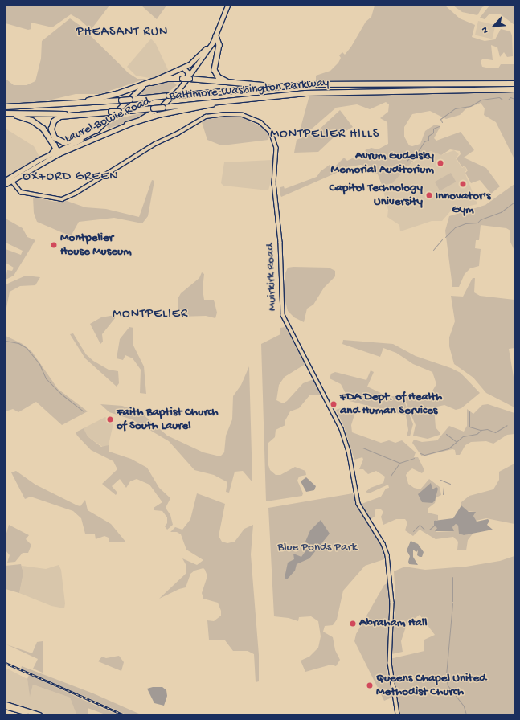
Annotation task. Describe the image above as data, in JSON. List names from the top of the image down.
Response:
{
  "streets": {
    "highway": ["Baltimore-Washington Parkway"],
    "main road": ["Laurel Bowie Road", "Muirkirk Road"]
  },
  "crossings": [
    ["Laurel Bowie Road", "Muirkirk Road"]
  ],
  "districts": [
    "PHEASANT RUN",
    "MONTPELIER HILLS",
    "OXFORD GREEN",
    "MONTPELIER"
  ],
  "parks": ["Blue Ponds Park"],
  "places": [
    "Avrum Gudelsky Memorial Auditorium",
    "Innovator's Gym",
    "Capitol Technology University",
    "Montpelier House Museum",
    "FDA Dept. of Health and Human Services",
    "Faith Baptist Church of South Laurel",
    "Abraham Hall",
    "Queens Chapel United Methodist Church"
  ],
  "north": "bottom left"
}
